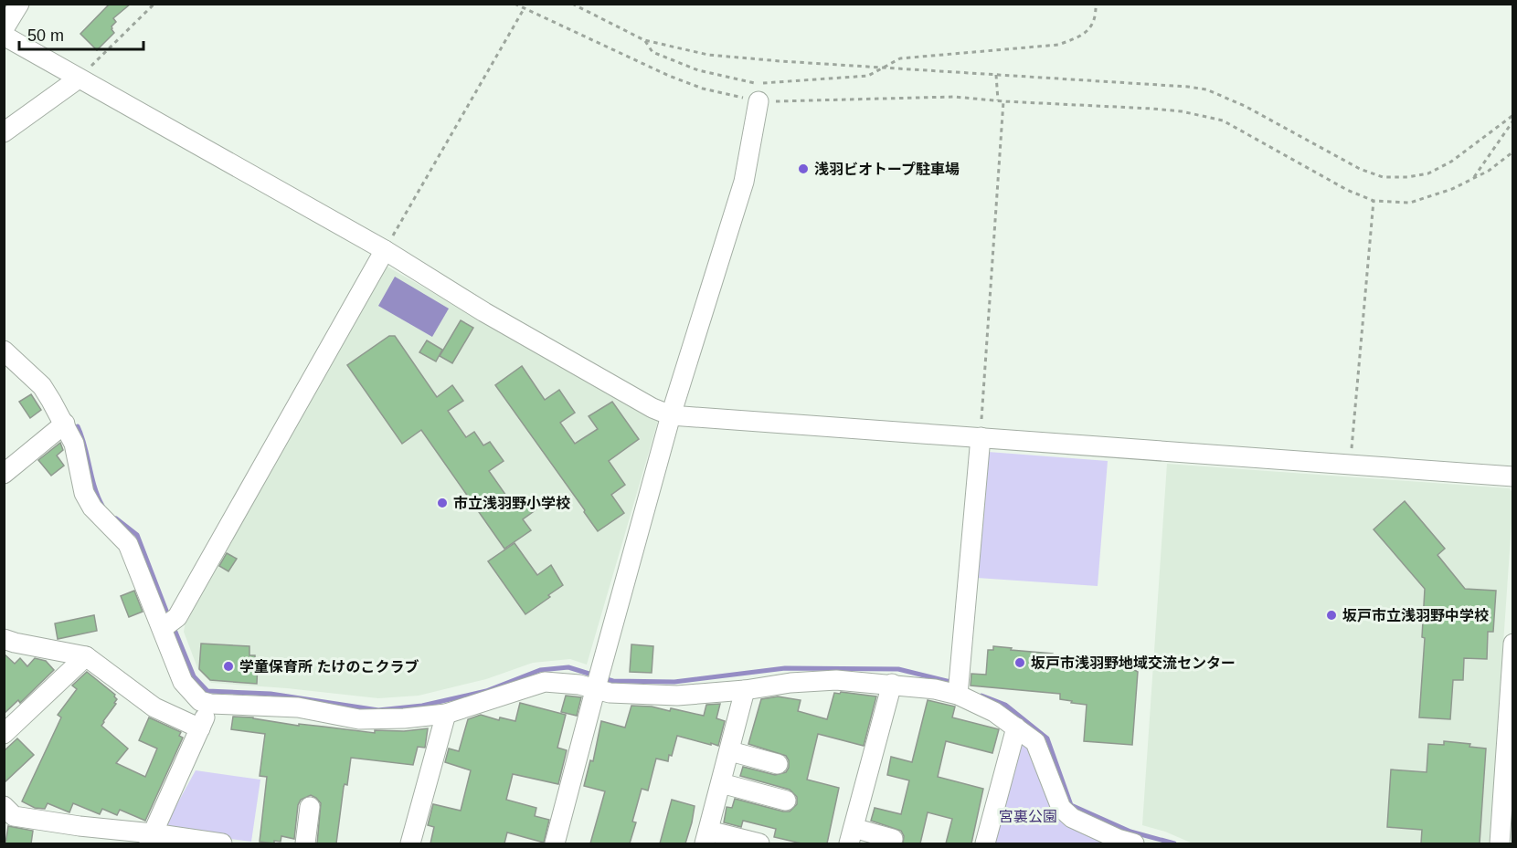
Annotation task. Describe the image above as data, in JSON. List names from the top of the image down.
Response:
{
  "parks": ["宮裏公園"],
  "places": [
    "浅羽ビオトープ駐車場",
    "市立浅羽野小学校",
    "坂戸市立浅羽野中学校",
    "坂戸市浅羽野地域交流センター",
    "学童保育所 たけのこクラブ"
  ],
  "scale_bar": "50 m"
}
